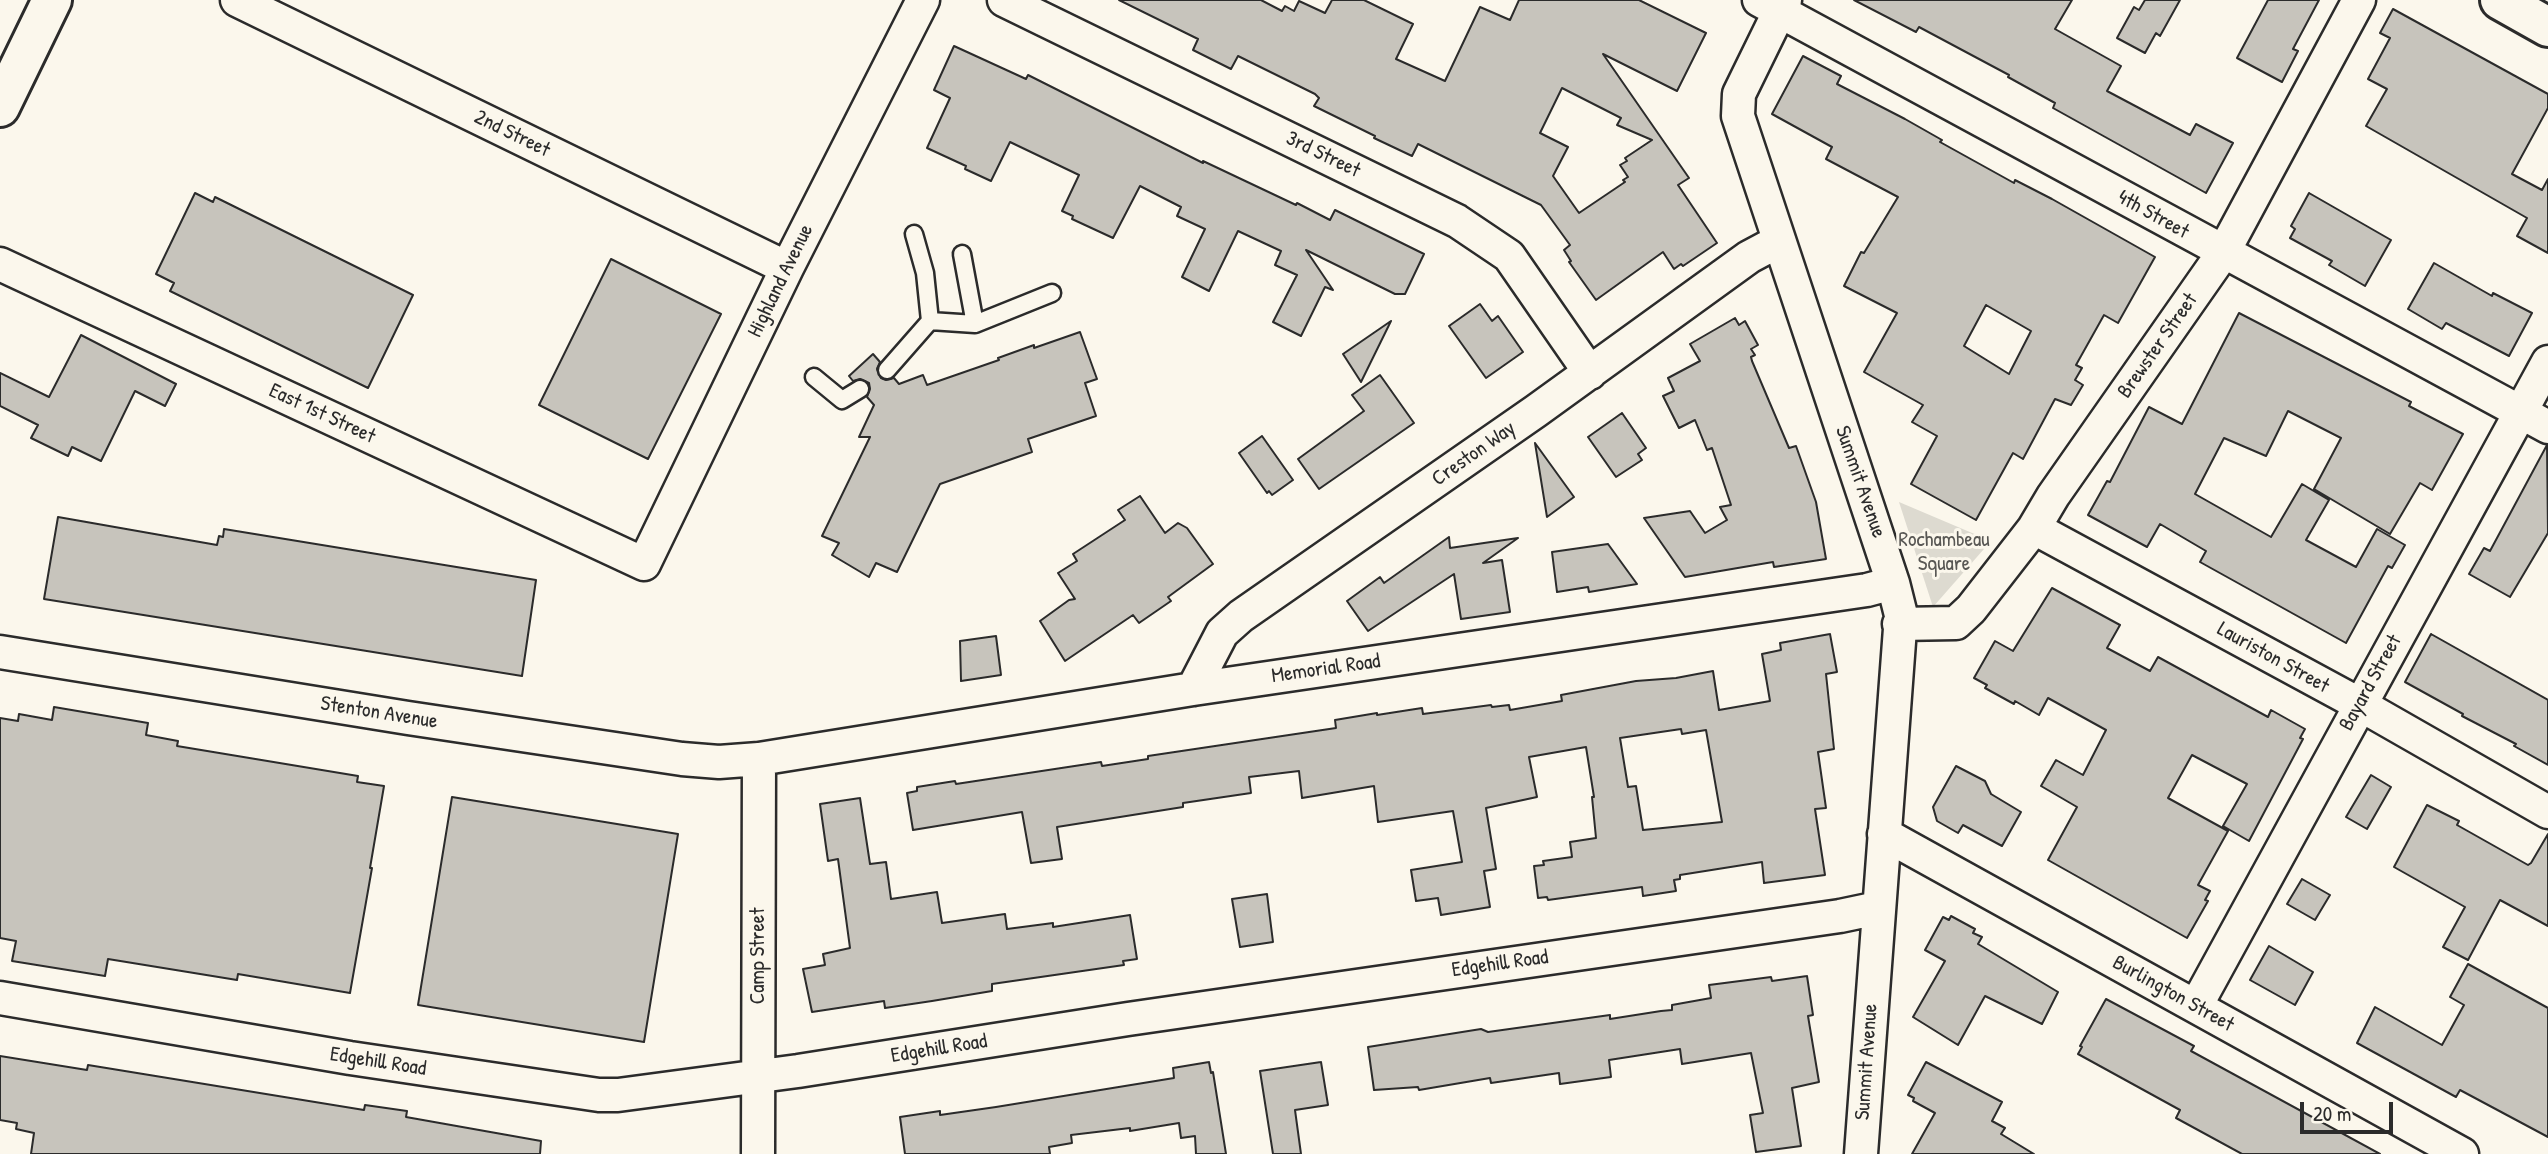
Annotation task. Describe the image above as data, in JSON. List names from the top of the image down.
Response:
{
  "streets": {
    "street": [
      "2nd Street",
      "3rd Street",
      "4th Street",
      "Highland Avenue",
      "Brewster Street",
      "East 1st Street",
      "Creston Way",
      "Summit Avenue",
      "Lauriston Street",
      "Memorial Road",
      "Bayard Street",
      "Stenton Avenue",
      "Camp Street",
      "Edgehill Road",
      "Burlington Street"
    ]
  },
  "crossings": [
    ["2nd Street", "Highland Avenue"],
    ["3rd Street", "Creston Way"],
    ["4th Street", "Brewster Street"],
    ["4th Street", "Summit Avenue"],
    ["4th Street", "Bayard Street"],
    ["Highland Avenue", "East 1st Street"],
    ["Brewster Street", "Summit Avenue"],
    ["Brewster Street", "Lauriston Street"],
    ["Creston Way", "Summit Avenue"],
    ["Creston Way", "Memorial Road"],
    ["Summit Avenue", "Memorial Road"],
    ["Summit Avenue", "Edgehill Road"],
    ["Summit Avenue", "Burlington Street"],
    ["Lauriston Street", "Bayard Street"],
    ["Memorial Road", "Stenton Avenue"],
    ["Memorial Road", "Camp Street"],
    ["Bayard Street", "Burlington Street"],
    ["Stenton Avenue", "Camp Street"],
    ["Camp Street", "Edgehill Road"]
  ],
  "parks": ["Rochambeau Square"],
  "scale_bar": "20 m"
}
